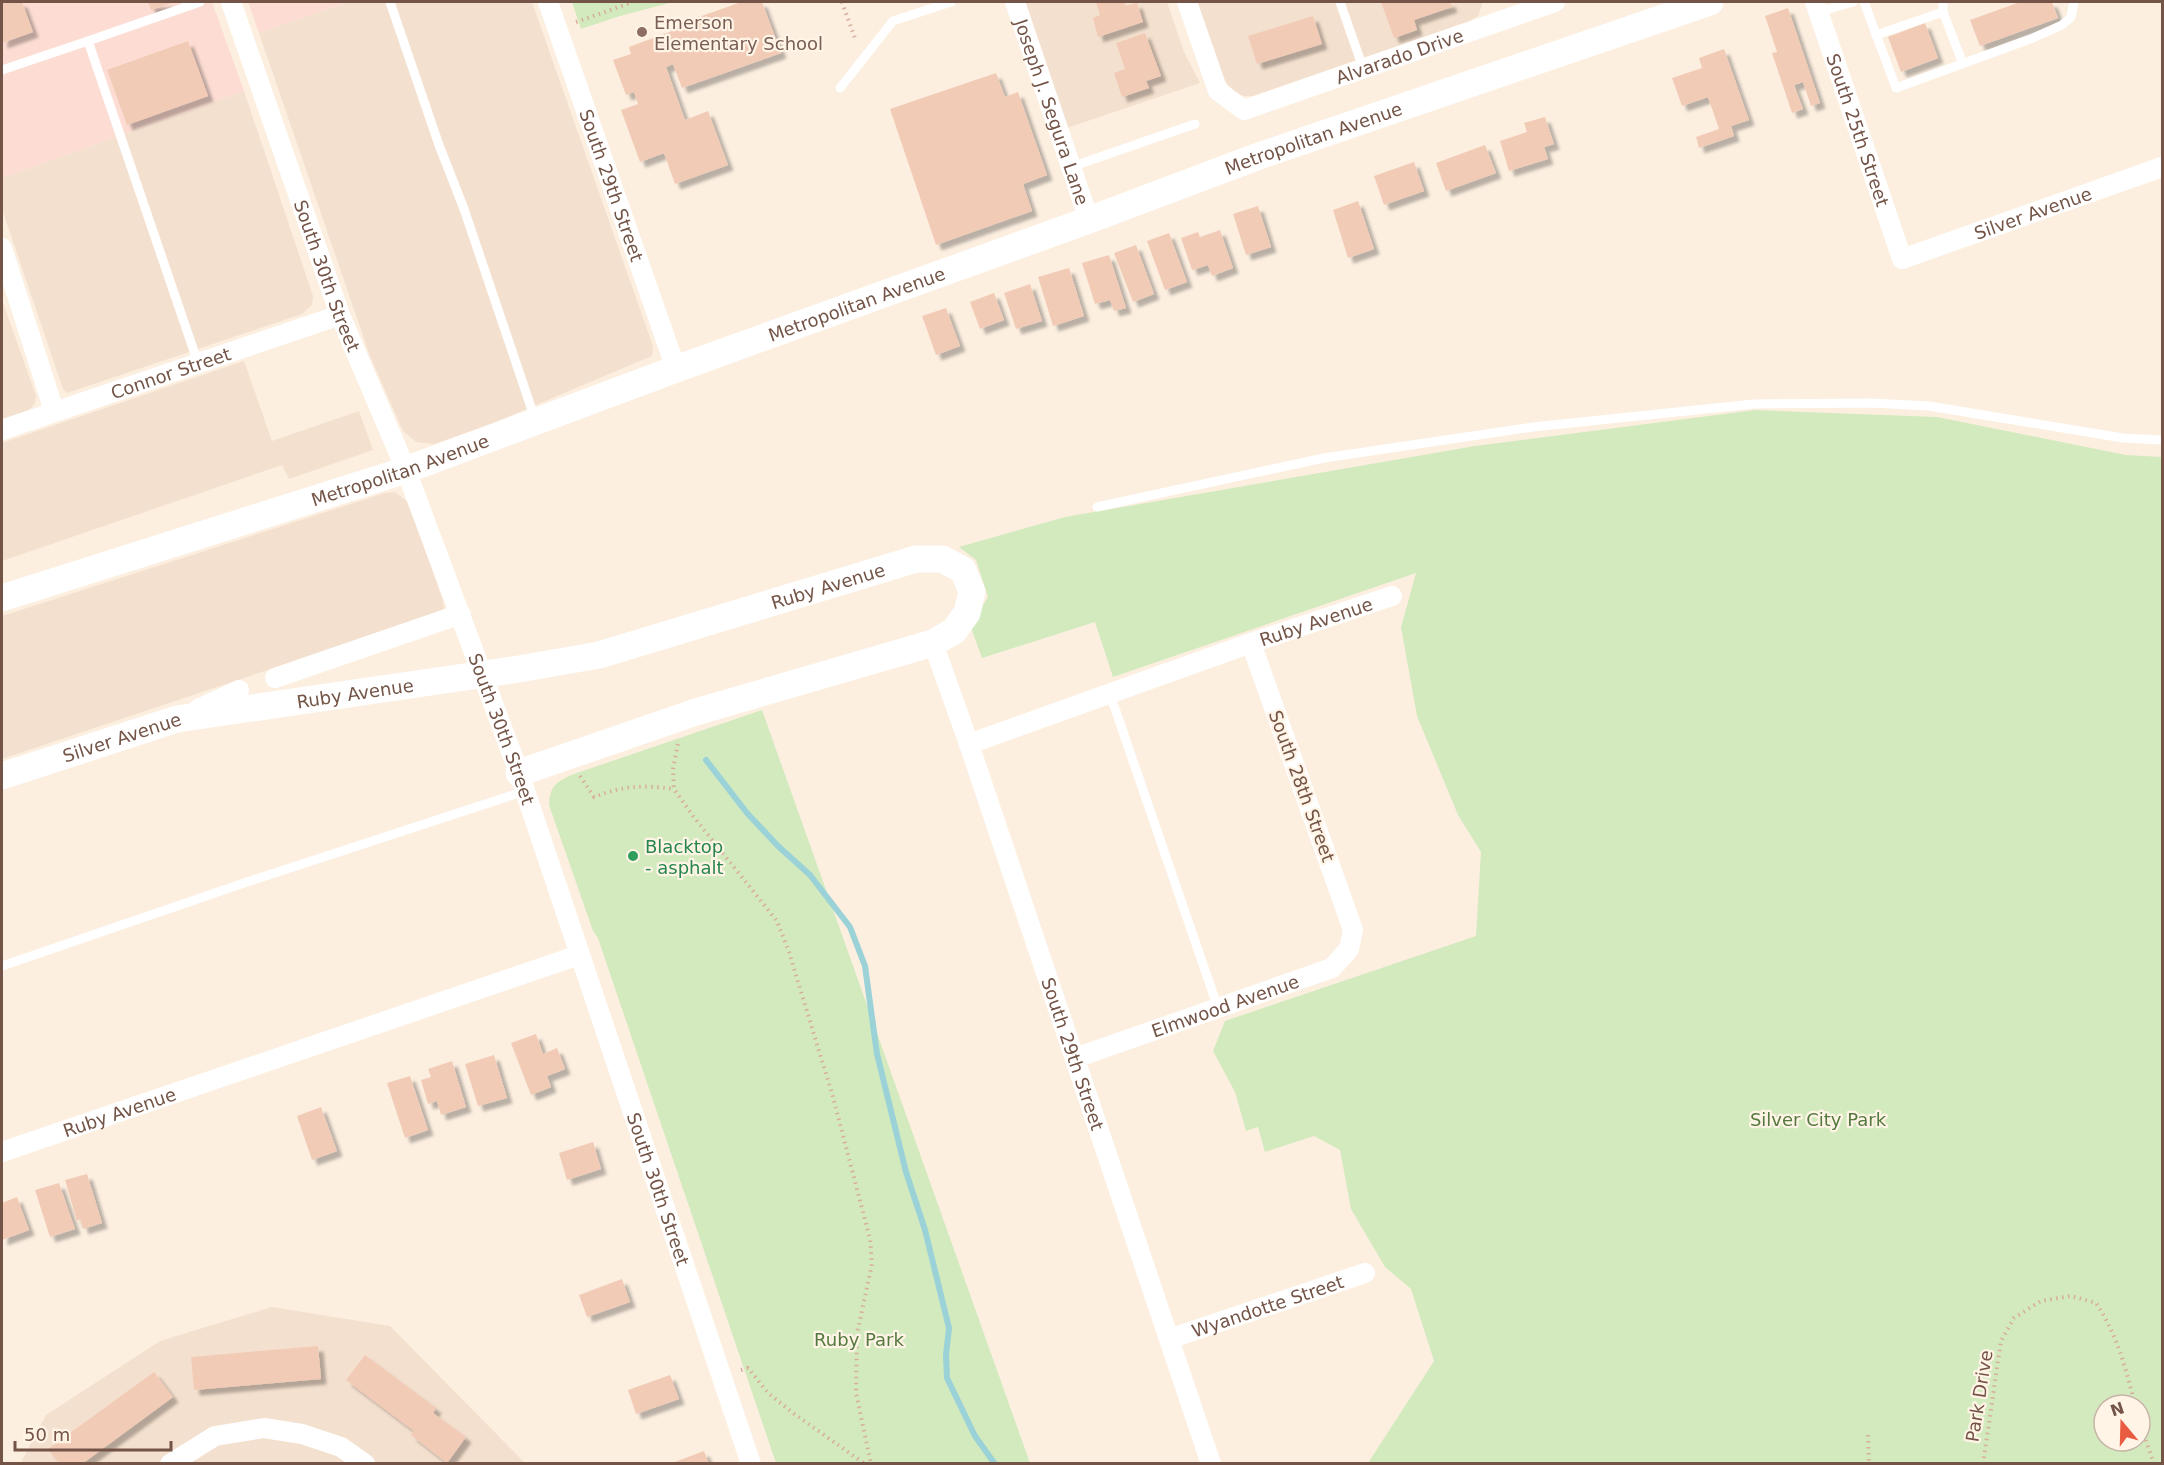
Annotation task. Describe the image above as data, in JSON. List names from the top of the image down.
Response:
{
  "streets": {
    "main road": ["Metropolitan Avenue", "Silver Avenue", "Ruby Avenue"],
    "street": [
      "Alvarado Drive",
      "Joseph J. Segura Lane",
      "South 25th Street",
      "South 29th Street",
      "South 30th Street",
      "Connor Street",
      "South 28th Street",
      "Elmwood Avenue",
      "Wyandotte Street"
    ],
    "path": ["Park Drive"]
  },
  "crossings": [
    ["Joseph J. Segura Lane", "Metropolitan Avenue"],
    ["South 25th Street", "Silver Avenue"],
    ["Metropolitan Avenue", "South 29th Street"],
    ["Metropolitan Avenue", "South 30th Street"],
    ["South 29th Street", "Ruby Avenue"],
    ["South 29th Street", "Elmwood Avenue"],
    ["South 29th Street", "Wyandotte Street"],
    ["Silver Avenue", "Ruby Avenue"],
    ["South 30th Street", "Connor Street"],
    ["South 30th Street", "Ruby Avenue"],
    ["Ruby Avenue", "South 28th Street"],
    ["South 28th Street", "Elmwood Avenue"]
  ],
  "parks": ["Silver City Park", "Ruby Park"],
  "places": ["Emerson Elementary School", "Blacktop - asphalt"],
  "scale_bar": "50 m",
  "north": "top"
}
